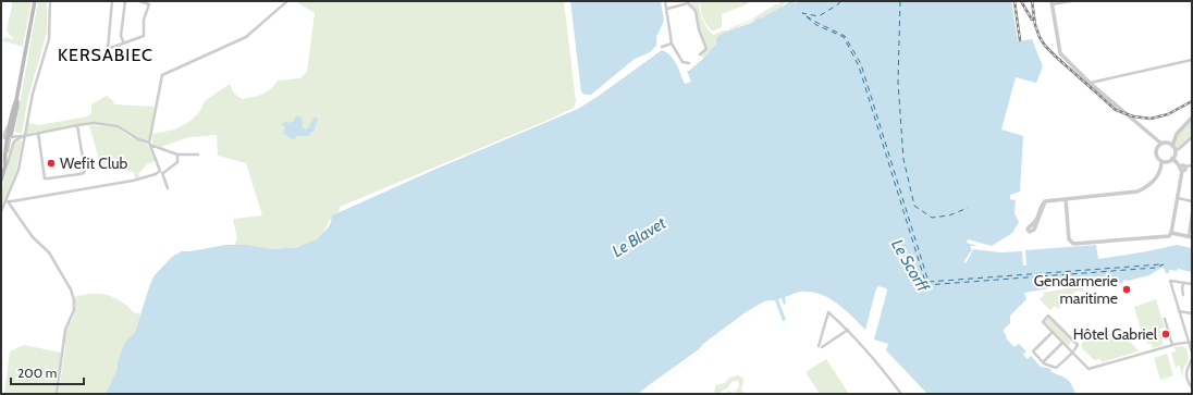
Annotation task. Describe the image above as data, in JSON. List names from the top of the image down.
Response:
{
  "districts": ["KERSABIEC"],
  "water": ["Le Blavet", "Le Scorff"],
  "places": ["Wefit Club", "Gendarmerie maritime", "Hôtel Gabriel"],
  "scale_bar": "200 m"
}
